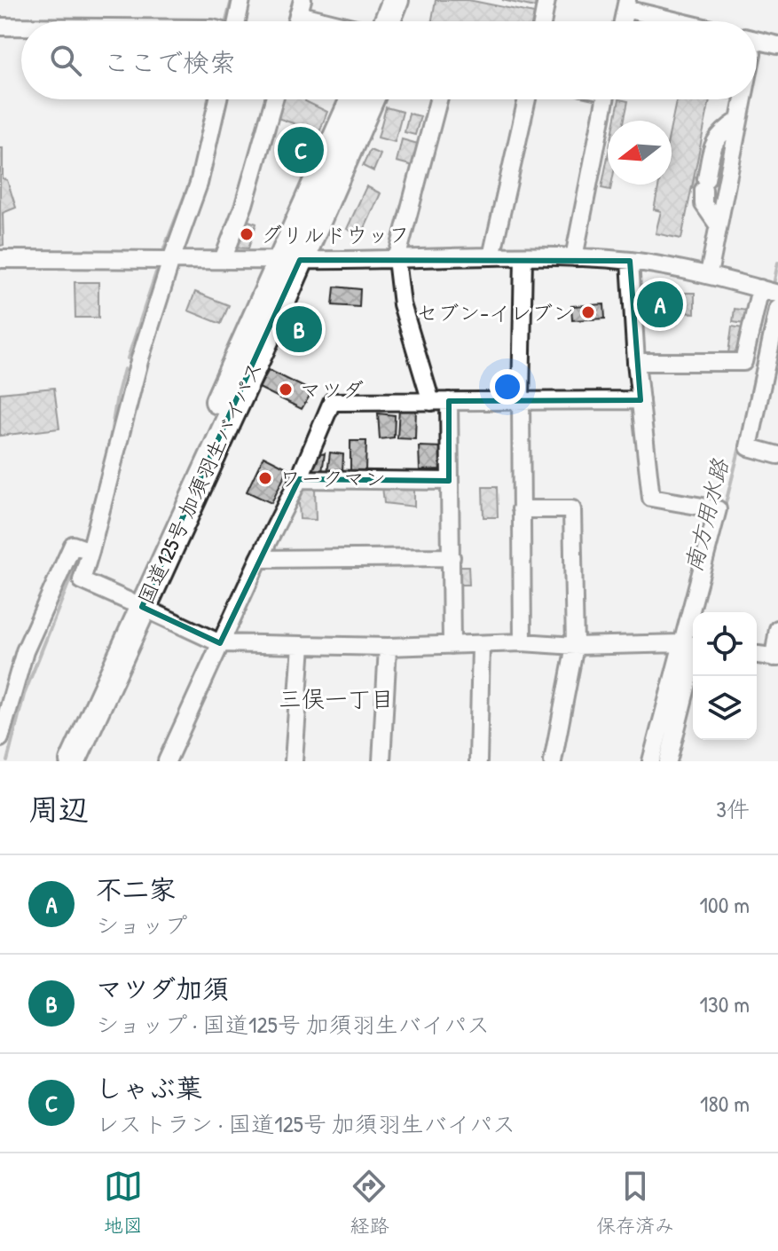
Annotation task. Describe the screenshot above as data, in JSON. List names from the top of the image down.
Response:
{
  "streets": {
    "highway": ["国道125号 加須羽生バイパス"]
  },
  "districts": ["三俣一丁目"],
  "water": ["南方用水路"],
  "places": [
    "グリルドウッフ",
    "セブン-イレブン",
    "マツダ",
    "ワークマン"
  ],
  "north": "left",
  "page": {
    "search": "ここで検索",
    "pins": ["C", "A", "B"],
    "heading": ["周辺", "3件"],
    "list": [
      {
        "mark": "A",
        "name": "不二家",
        "note": "ショップ",
        "value": "100 m"
      },
      {
        "mark": "B",
        "name": "マツダ加須",
        "note": "ショップ · 国道125号 加須羽生バイパス",
        "value": "130 m"
      },
      {
        "mark": "C",
        "name": "しゃぶ葉",
        "note": "レストラン · 国道125号 加須羽生バイパス",
        "value": "180 m"
      }
    ],
    "nav": ["地図", "経路", "保存済み"]
  }
}
